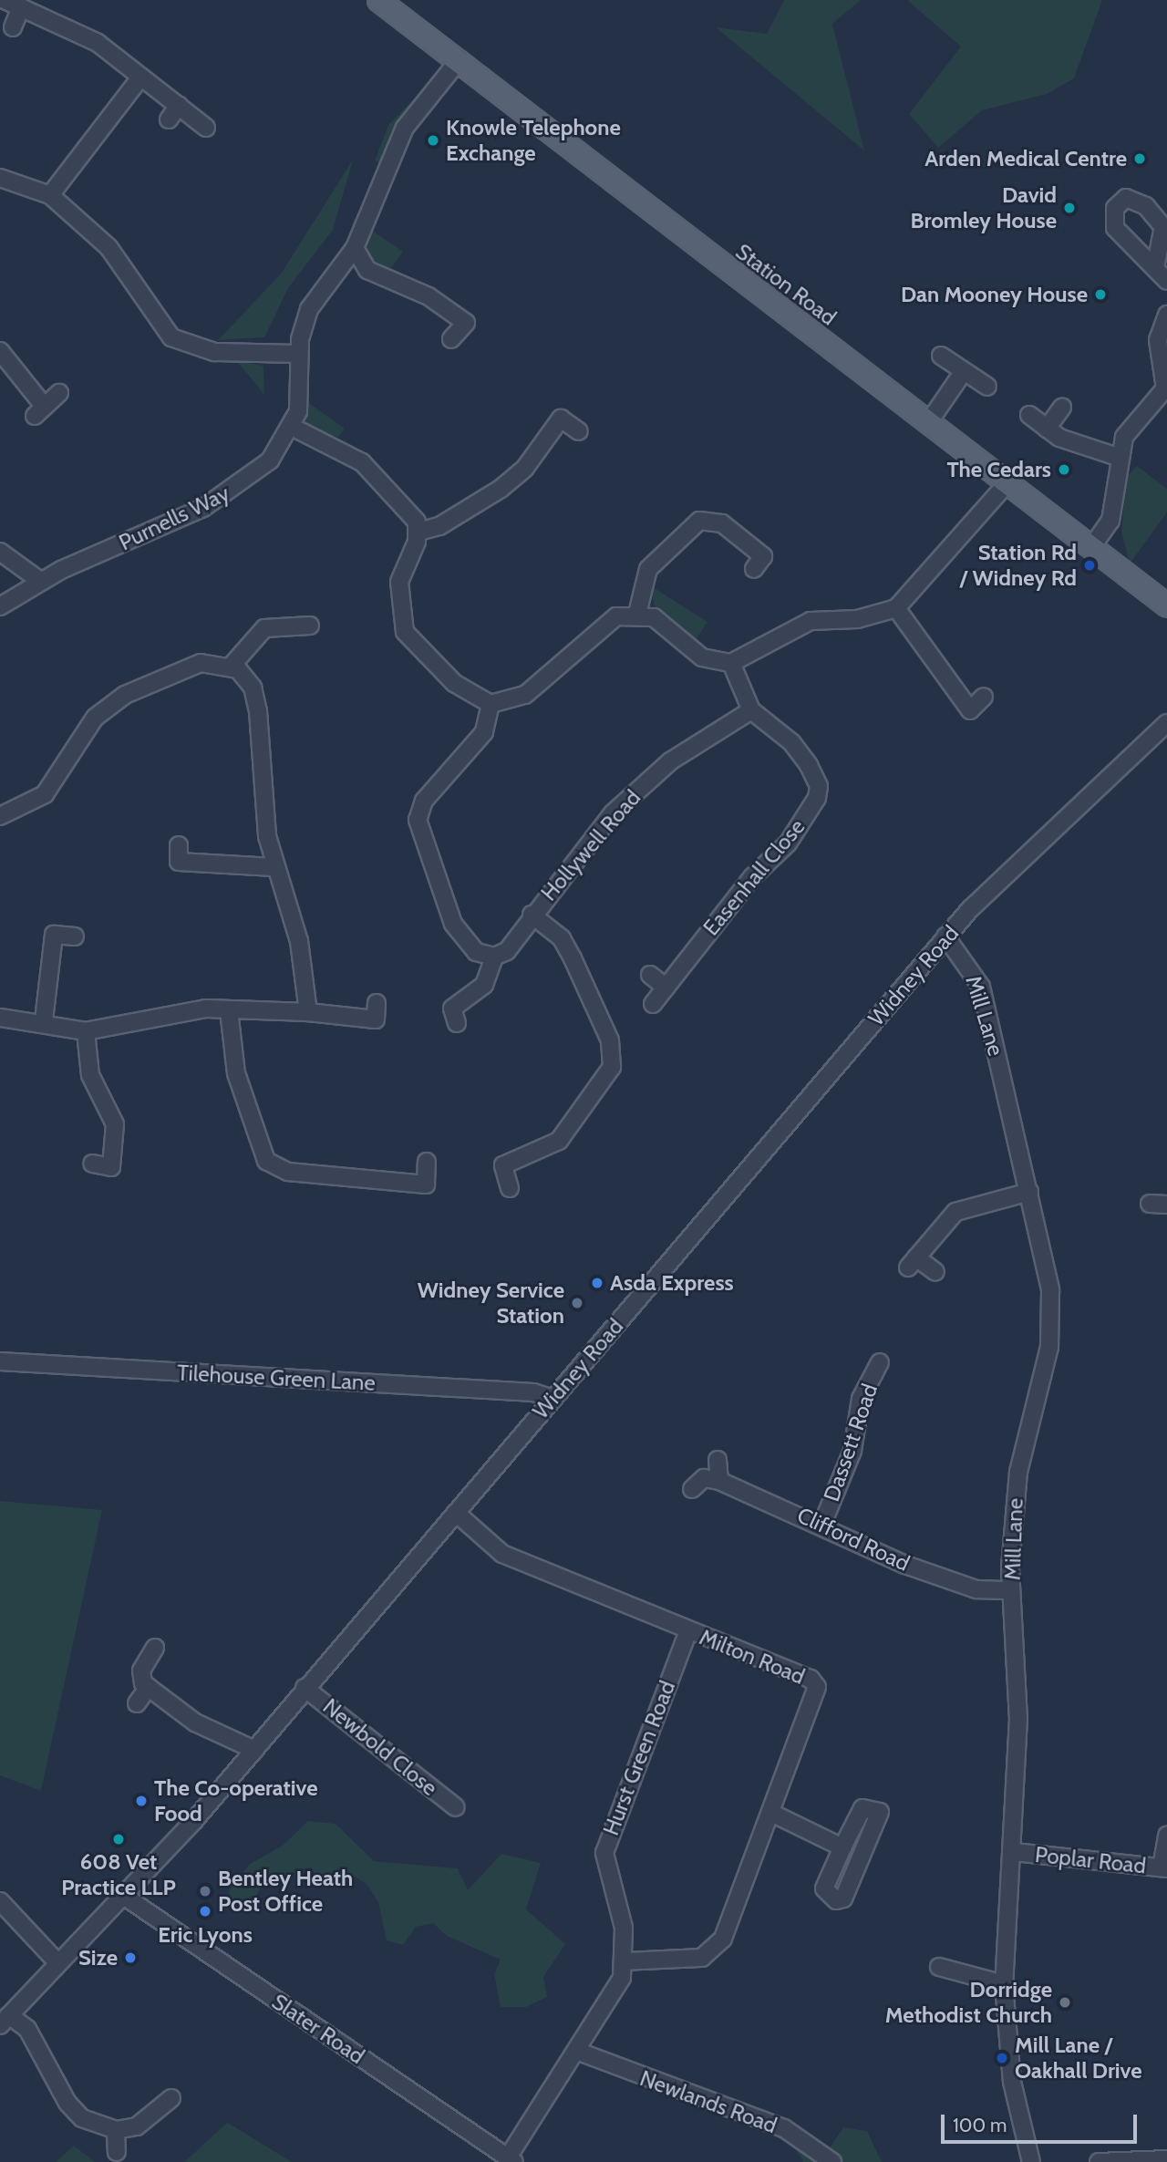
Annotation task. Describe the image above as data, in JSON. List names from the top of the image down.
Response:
{
  "streets": {
    "main road": ["Station Road"],
    "street": [
      "Purnells Way",
      "Hollywell Road",
      "Easenhall Close",
      "Widney Road",
      "Mill Lane",
      "Tilehouse Green Lane",
      "Dassett Road",
      "Clifford Road",
      "Milton Road",
      "Newbold Close",
      "Hurst Green Road",
      "Poplar Road",
      "Slater Road",
      "Newlands Road"
    ]
  },
  "crossings": [
    ["Station Road", "Purnells Way"],
    ["Hollywell Road", "Easenhall Close"],
    ["Widney Road", "Mill Lane"],
    ["Widney Road", "Tilehouse Green Lane"],
    ["Widney Road", "Milton Road"],
    ["Widney Road", "Newbold Close"],
    ["Widney Road", "Slater Road"],
    ["Mill Lane", "Clifford Road"],
    ["Mill Lane", "Poplar Road"],
    ["Dassett Road", "Clifford Road"],
    ["Milton Road", "Hurst Green Road"],
    ["Hurst Green Road", "Slater Road"],
    ["Hurst Green Road", "Newlands Road"]
  ],
  "places": [
    "Knowle Telephone Exchange",
    "Arden Medical Centre",
    "David Bromley House",
    "Dan Mooney House",
    "The Cedars",
    "Station Rd / Widney Rd",
    "Asda Express",
    "Widney Service Station",
    "The Co-operative Food",
    "608 Vet Practice LLP",
    "Bentley Heath Post Office",
    "Eric Lyons",
    "Size",
    "Dorridge Methodist Church",
    "Mill Lane / Oakhall Drive"
  ],
  "scale_bar": "100 m"
}
